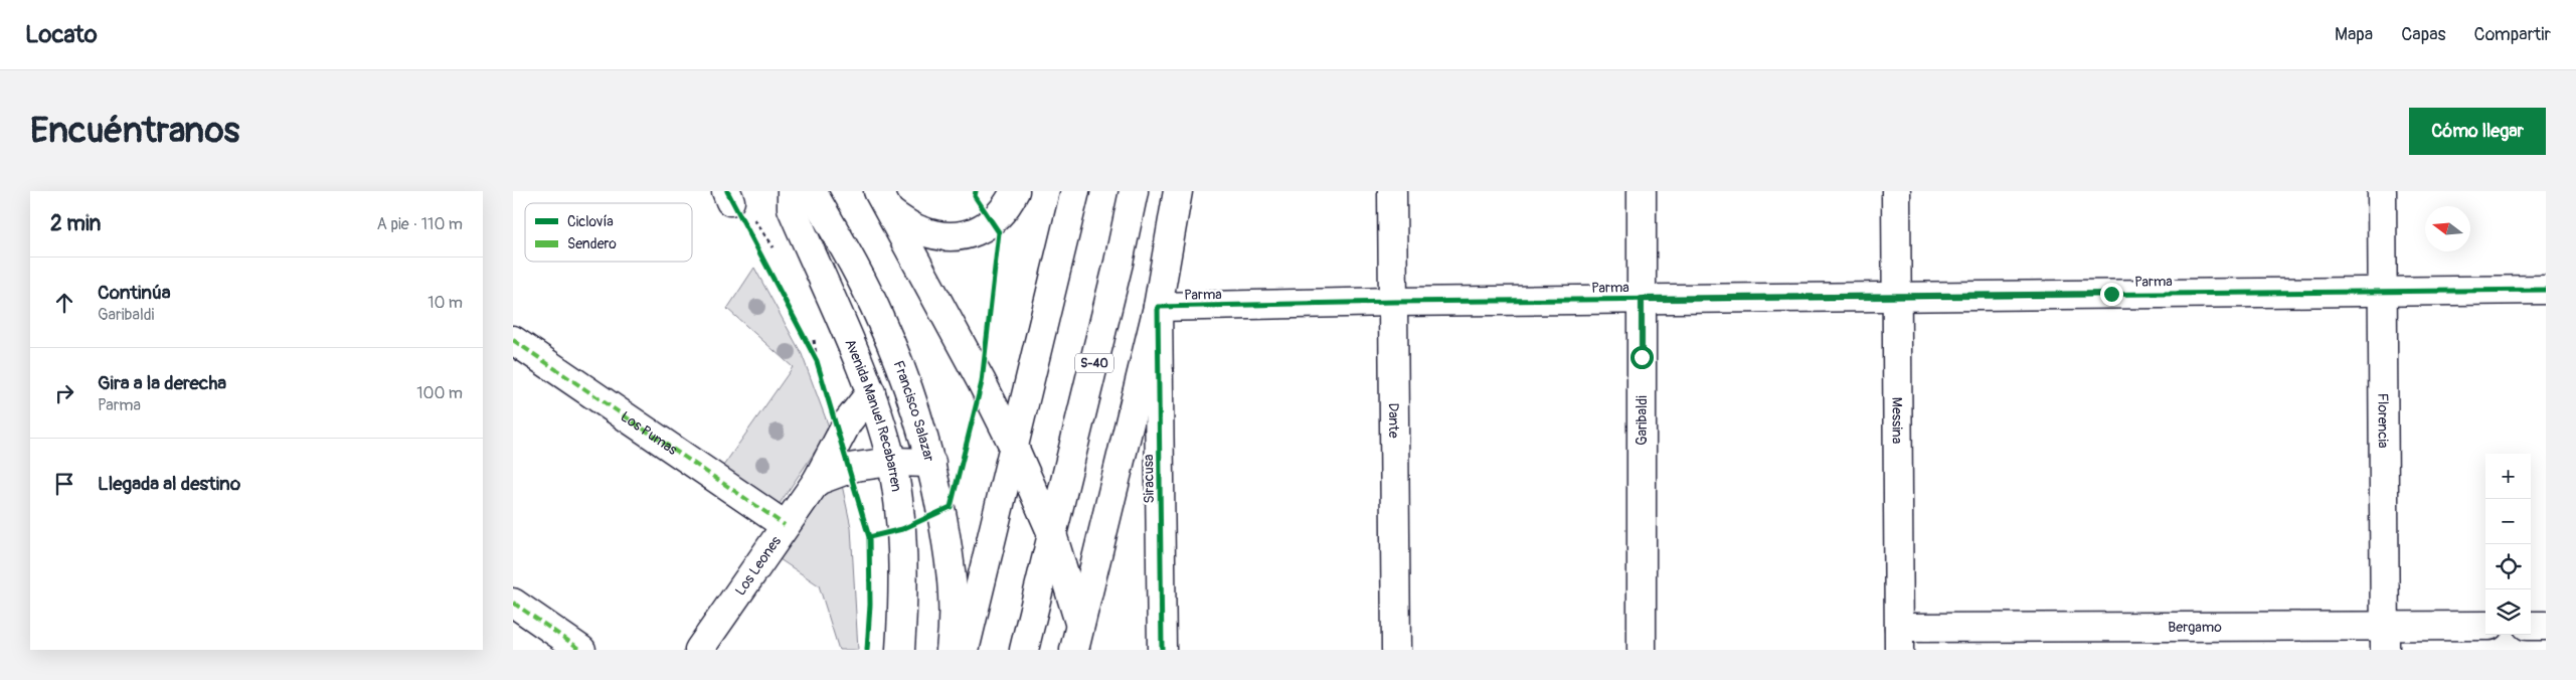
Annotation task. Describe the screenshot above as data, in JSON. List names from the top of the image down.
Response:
{
  "streets": {
    "street": [
      "Parma",
      "S-40",
      "Francisco Salazar",
      "Avenida Manuel Recabarren",
      "Dante",
      "Garibaldi",
      "Messina",
      "Florencia",
      "Los Pumas",
      "Siracusa",
      "Los Leones",
      "Bergamo"
    ]
  },
  "crossings": [
    ["Parma", "Dante"],
    ["Parma", "Garibaldi"],
    ["Parma", "Messina"],
    ["Parma", "Florencia"],
    ["Parma", "Siracusa"],
    ["Avenida Manuel Recabarren", "Los Leones"],
    ["Messina", "Bergamo"],
    ["Florencia", "Bergamo"],
    ["Los Pumas", "Los Leones"]
  ],
  "legend": ["Ciclovía", "Sendero"],
  "north": "left",
  "page": {
    "header": "Locato",
    "nav": ["Mapa", "Capas", "Compartir"],
    "buttons": "Cómo llegar",
    "title": "Encuéntranos",
    "heading": ["2 min", "A pie · 110 m"],
    "list": [
      ["Continúa", "Garibaldi", "10 m"],
      ["Gira a la derecha", "Parma", "100 m"],
      "Llegada al destino"
    ],
    "map_buttons": ["+", "−"]
  }
}
